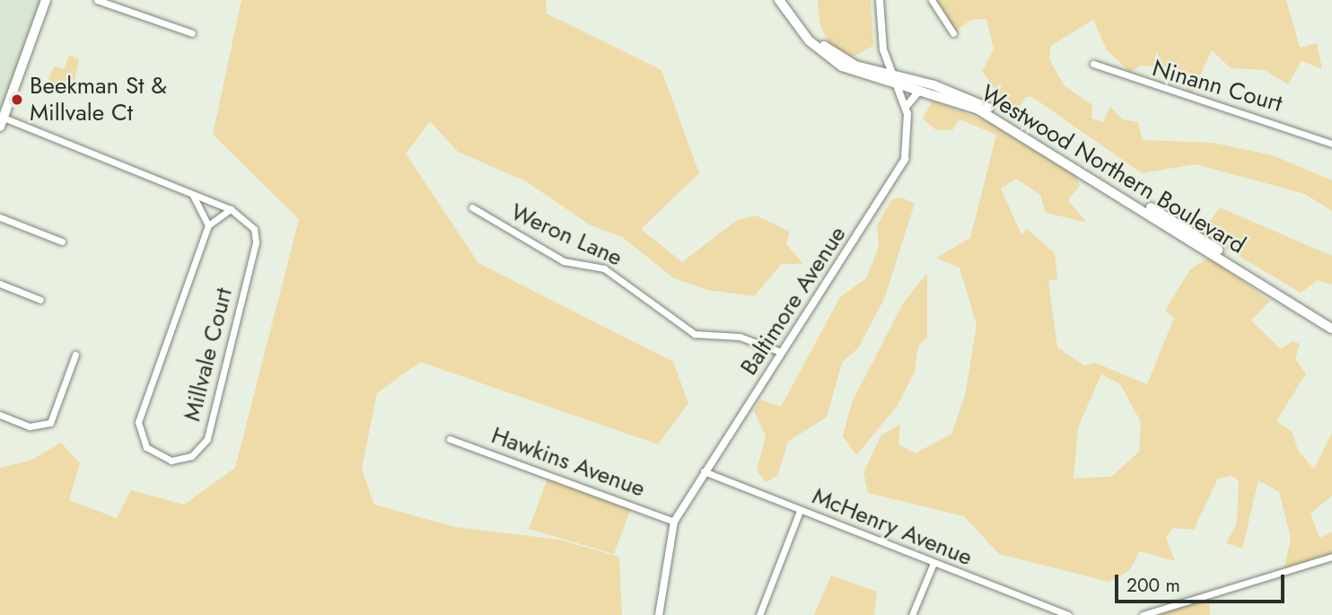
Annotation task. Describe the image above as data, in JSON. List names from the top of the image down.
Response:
{
  "streets": {
    "main road": ["Westwood Northern Boulevard"],
    "street": [
      "Ninann Court",
      "Weron Lane",
      "Baltimore Avenue",
      "Millvale Court",
      "Hawkins Avenue",
      "McHenry Avenue"
    ]
  },
  "crossings": [
    ["Westwood Northern Boulevard", "Baltimore Avenue"],
    ["Weron Lane", "Baltimore Avenue"],
    ["Baltimore Avenue", "Hawkins Avenue"],
    ["Baltimore Avenue", "McHenry Avenue"]
  ],
  "places": ["Beekman St & Millvale Ct"],
  "scale_bar": "200 m"
}
